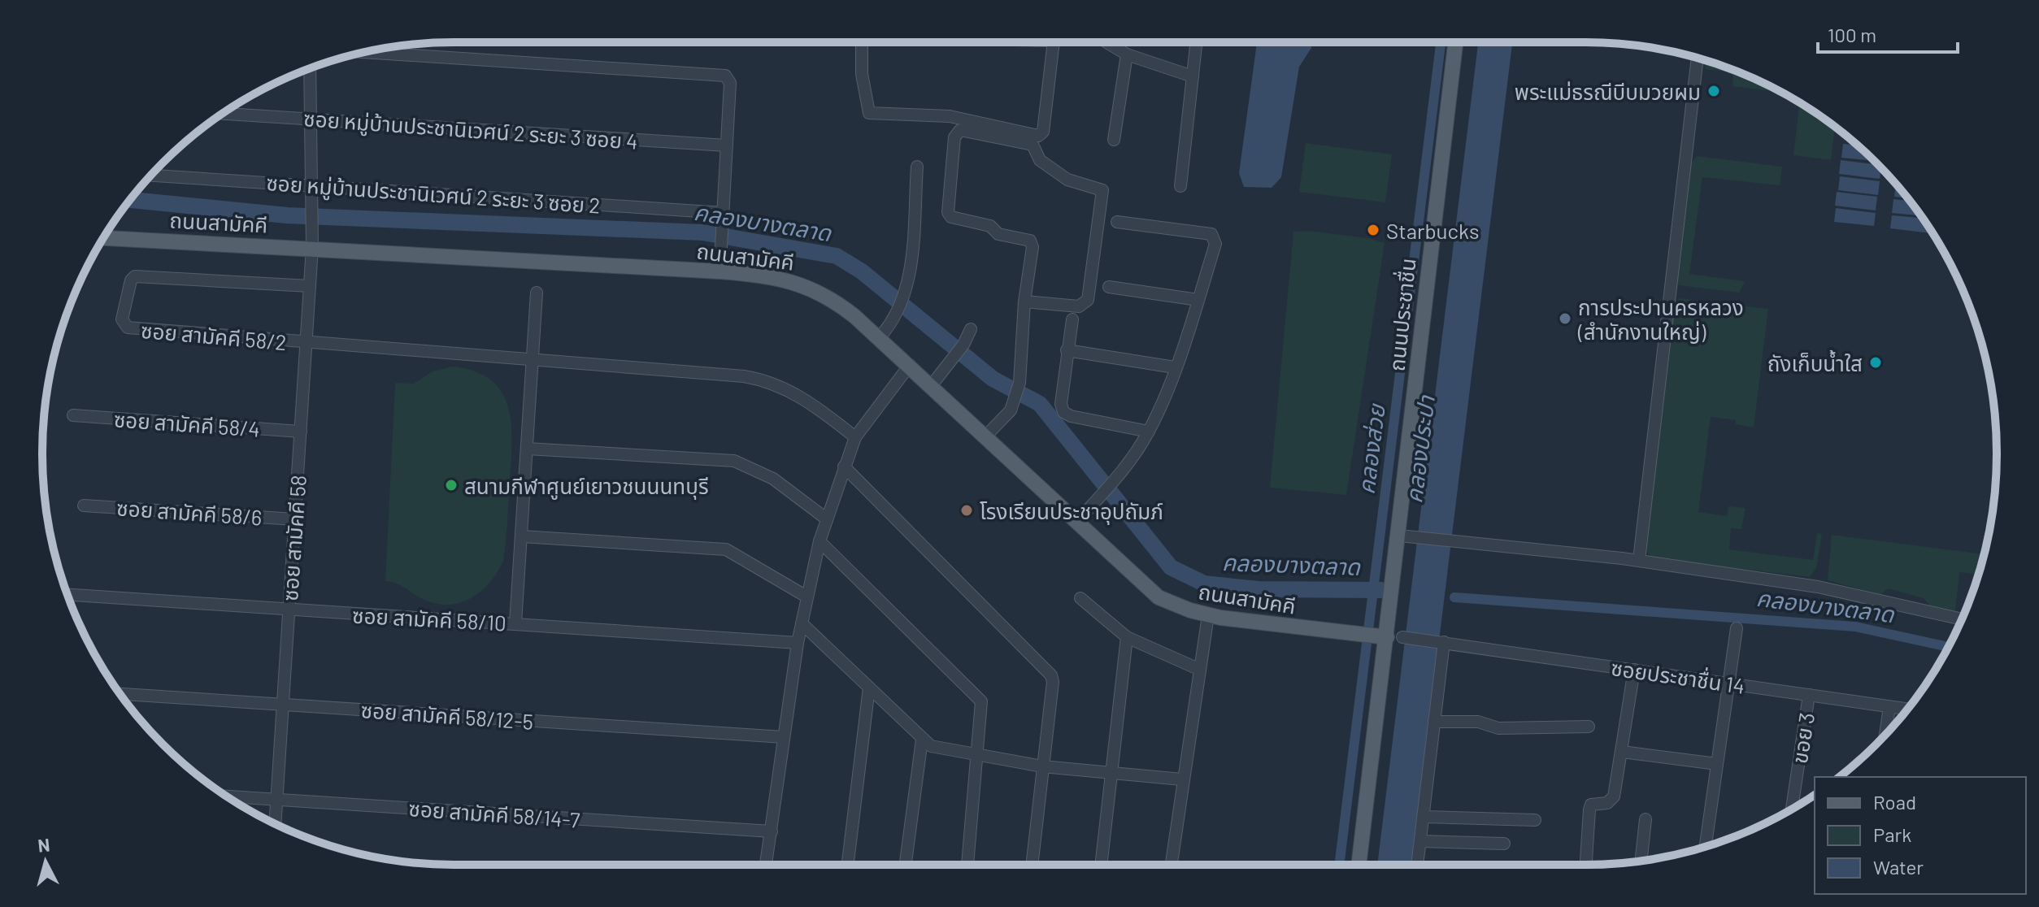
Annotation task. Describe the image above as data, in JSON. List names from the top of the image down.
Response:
{
  "streets": {
    "main road": ["ถนนสามัคคี", "ถนนประชาชื่น"],
    "street": [
      "ซอย หมู่บ้านประชานิเวศน์ 2 ระยะ 3 ซอย 4",
      "ซอย หมู่บ้านประชานิเวศน์ 2 ระยะ 3 ซอย 2",
      "ซอย สามัคคี 58/2",
      "ซอย สามัคคี 58/4",
      "ซอย สามัคคี 58/6",
      "ซอย สามัคคี 58",
      "ซอย สามัคคี 58/10",
      "ซอยประชาชื่น 14",
      "ซอย สามัคคี 58/12-5",
      "ขอย 3",
      "ซอย สามัคคี 58/14-7"
    ]
  },
  "crossings": [
    ["ซอย หมู่บ้านประชานิเวศน์ 2 ระยะ 3 ซอย 4", "ซอย สามัคคี 58"],
    ["ซอย หมู่บ้านประชานิเวศน์ 2 ระยะ 3 ซอย 2", "ซอย สามัคคี 58"],
    ["ถนนสามัคคี", "ถนนประชาชื่น"],
    ["ถนนสามัคคี", "ซอย สามัคคี 58"],
    ["ถนนสามัคคี", "ซอยประชาชื่น 14"],
    ["ถนนประชาชื่น", "ซอยประชาชื่น 14"],
    ["ซอย สามัคคี 58/2", "ซอย สามัคคี 58"],
    ["ซอย สามัคคี 58/4", "ซอย สามัคคี 58"],
    ["ซอย สามัคคี 58/6", "ซอย สามัคคี 58"],
    ["ซอย สามัคคี 58", "ซอย สามัคคี 58/10"],
    ["ซอย สามัคคี 58", "ซอย สามัคคี 58/12-5"],
    ["ซอย สามัคคี 58", "ซอย สามัคคี 58/14-7"],
    ["ซอยประชาชื่น 14", "ขอย 3"]
  ],
  "water": ["คลองบางตลาด", "คลองส่วย", "คลองประปา"],
  "places": [
    "พระแม่ธรณีบีบมวยผม",
    "Starbucks",
    "การประปานครหลวง (สำนักงานใหญ่)",
    "ถังเก็บน้ำใส",
    "สนามกีฬาศูนย์เยาวชนนนทบุรี",
    "โรงเรียนประชาอุปถัมภ์"
  ],
  "legend": ["Road", "Park", "Water"],
  "scale_bar": "100 m",
  "north": "top"
}
